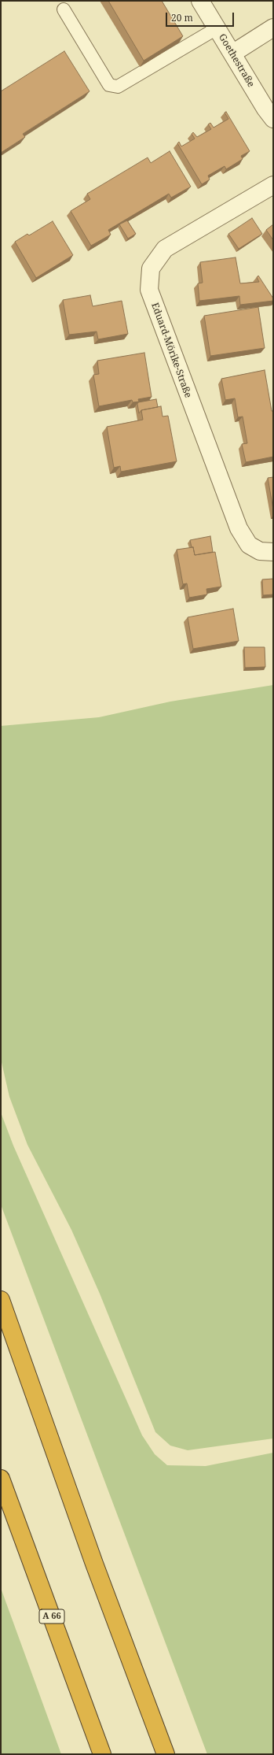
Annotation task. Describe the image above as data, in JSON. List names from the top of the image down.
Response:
{
  "streets": {
    "highway": ["A 66"],
    "street": ["Goethestraße", "Eduard-Mörike-Straße"]
  },
  "scale_bar": "20 m"
}
